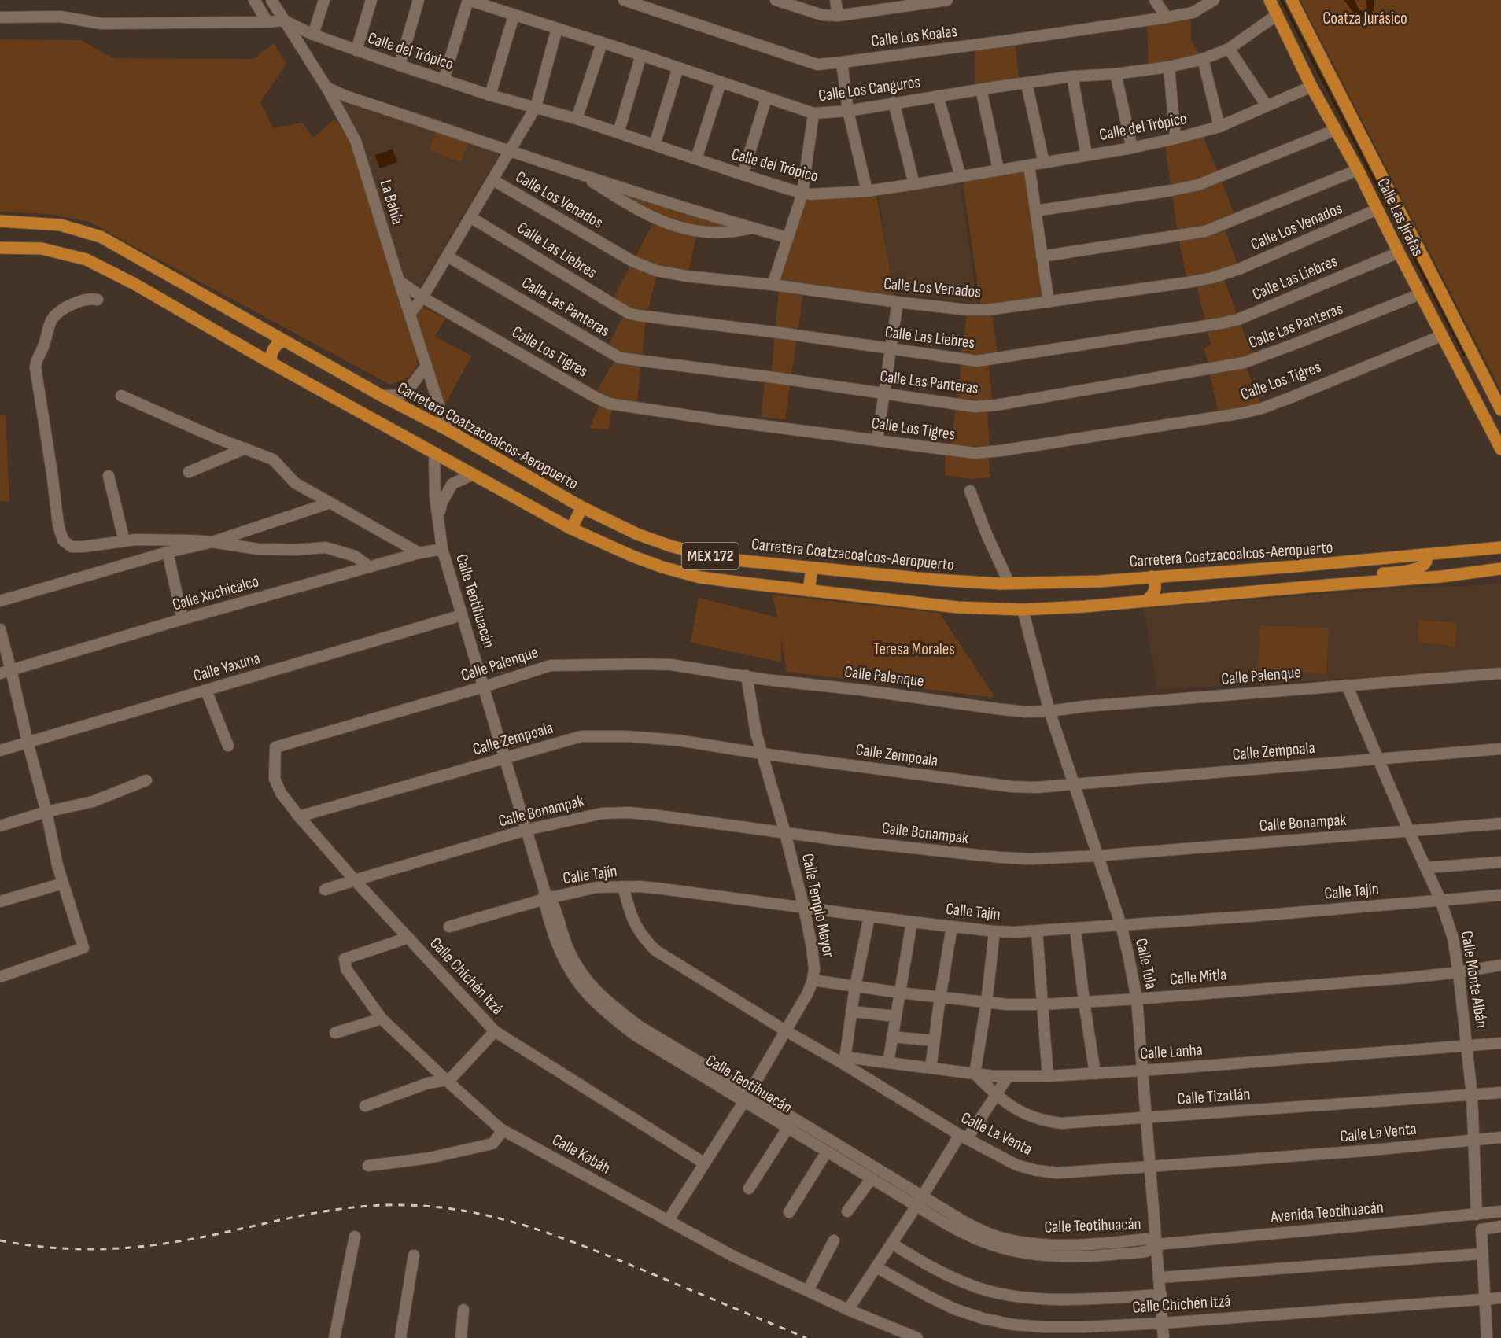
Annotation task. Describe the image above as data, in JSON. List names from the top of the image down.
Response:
{
  "streets": {
    "main road": ["Calle Las Jirafas", "Carretera Coatzacoalcos-Aeropuerto", "MEX 172"],
    "street": [
      "Calle Los Koalas",
      "Calle del Trópico",
      "Calle Los Canguros",
      "Calle Los Venados",
      "La Bahía",
      "Calle Las Liebres",
      "Calle Las Panteras",
      "Calle Los Tigres",
      "Calle Xochicalco",
      "Calle Teotihuacán",
      "Calle Palenque",
      "Calle Yaxuna",
      "Calle Zempoala",
      "Calle Bonampak",
      "Calle Tajín",
      "Calle Templo Mayor",
      "Calle Tula",
      "Calle Chichén Itzá",
      "Calle Mitla",
      "Calle Monte Albán",
      "Calle Lanha",
      "Calle Tizatlán",
      "Calle La Venta",
      "Calle Kabáh",
      "Avenida Teotihuacán"
    ]
  },
  "crossings": [
    ["Calle del Trópico", "La Bahía"],
    ["Calle del Trópico", "Calle Las Jirafas"],
    ["Calle Los Canguros", "Calle Las Jirafas"],
    ["Calle Los Venados", "Calle Las Jirafas"],
    ["La Bahía", "Calle Los Tigres"],
    ["La Bahía", "Carretera Coatzacoalcos-Aeropuerto"],
    ["Calle Las Jirafas", "Calle Las Liebres"],
    ["Calle Las Jirafas", "Calle Las Panteras"],
    ["Calle Las Jirafas", "Calle Los Tigres"],
    ["MEX 172", "Calle Teotihuacán"],
    ["MEX 172", "Calle Tula"],
    ["Calle Xochicalco", "Calle Teotihuacán"],
    ["Calle Teotihuacán", "Calle Palenque"],
    ["Calle Teotihuacán", "Calle Yaxuna"],
    ["Calle Teotihuacán", "Calle Zempoala"],
    ["Calle Teotihuacán", "Calle Bonampak"],
    ["Calle Teotihuacán", "Calle Tajín"],
    ["Calle Teotihuacán", "Calle Templo Mayor"],
    ["Calle Teotihuacán", "Calle Tula"],
    ["Calle Teotihuacán", "Avenida Teotihuacán"],
    ["Calle Palenque", "Calle Templo Mayor"],
    ["Calle Palenque", "Calle Tula"],
    ["Calle Palenque", "Calle Chichén Itzá"],
    ["Calle Palenque", "Calle Monte Albán"],
    ["Calle Zempoala", "Calle Templo Mayor"],
    ["Calle Zempoala", "Calle Tula"],
    ["Calle Zempoala", "Calle Chichén Itzá"],
    ["Calle Zempoala", "Calle Monte Albán"],
    ["Calle Bonampak", "Calle Templo Mayor"],
    ["Calle Bonampak", "Calle Tula"],
    ["Calle Bonampak", "Calle Chichén Itzá"],
    ["Calle Bonampak", "Calle Monte Albán"],
    ["Calle Tajín", "Calle Templo Mayor"],
    ["Calle Tajín", "Calle Tula"],
    ["Calle Tajín", "Calle Monte Albán"],
    ["Calle Tajín", "Calle La Venta"],
    ["Calle Templo Mayor", "Calle Chichén Itzá"],
    ["Calle Templo Mayor", "Calle Mitla"],
    ["Calle Templo Mayor", "Calle La Venta"],
    ["Calle Templo Mayor", "Calle Kabáh"],
    ["Calle Tula", "Calle Chichén Itzá"],
    ["Calle Tula", "Calle Mitla"],
    ["Calle Tula", "Calle Lanha"],
    ["Calle Tula", "Calle Tizatlán"],
    ["Calle Tula", "Calle La Venta"],
    ["Calle Tula", "Avenida Teotihuacán"],
    ["Calle Chichén Itzá", "Calle Kabáh"],
    ["Calle Mitla", "Calle Monte Albán"],
    ["Calle Monte Albán", "Calle Lanha"],
    ["Calle Monte Albán", "Calle Tizatlán"],
    ["Calle Monte Albán", "Calle La Venta"],
    ["Calle Monte Albán", "Avenida Teotihuacán"],
    ["Calle Lanha", "Calle Tizatlán"],
    ["Calle Lanha", "Calle La Venta"]
  ],
  "parks": ["Coatza Jurásico", "Teresa Morales"]
}
